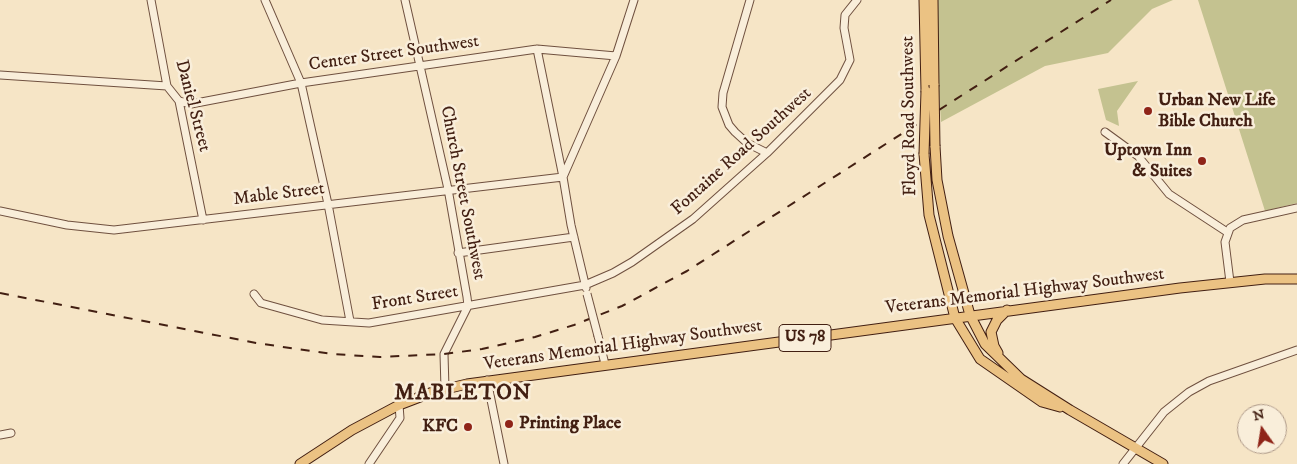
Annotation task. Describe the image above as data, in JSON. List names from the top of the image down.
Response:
{
  "streets": {
    "main road": ["Floyd Road Southwest", "Veterans Memorial Highway Southwest", "US 78"],
    "street": [
      "Center Street Southwest",
      "Daniel Street",
      "Fontaine Road Southwest",
      "Church Street Southwest",
      "Mable Street",
      "Front Street"
    ]
  },
  "crossings": [
    ["Center Street Southwest", "Daniel Street"],
    ["Center Street Southwest", "Church Street Southwest"],
    ["Daniel Street", "Mable Street"],
    ["Floyd Road Southwest", "Veterans Memorial Highway Southwest"],
    ["Fontaine Road Southwest", "Front Street"],
    ["Church Street Southwest", "Mable Street"],
    ["Church Street Southwest", "Veterans Memorial Highway Southwest"],
    ["Church Street Southwest", "Front Street"]
  ],
  "districts": ["MABLETON"],
  "places": [
    "Urban New Life Bible Church",
    "Uptown Inn & Suites",
    "Printing Place",
    "KFC"
  ],
  "north": "top"
}
